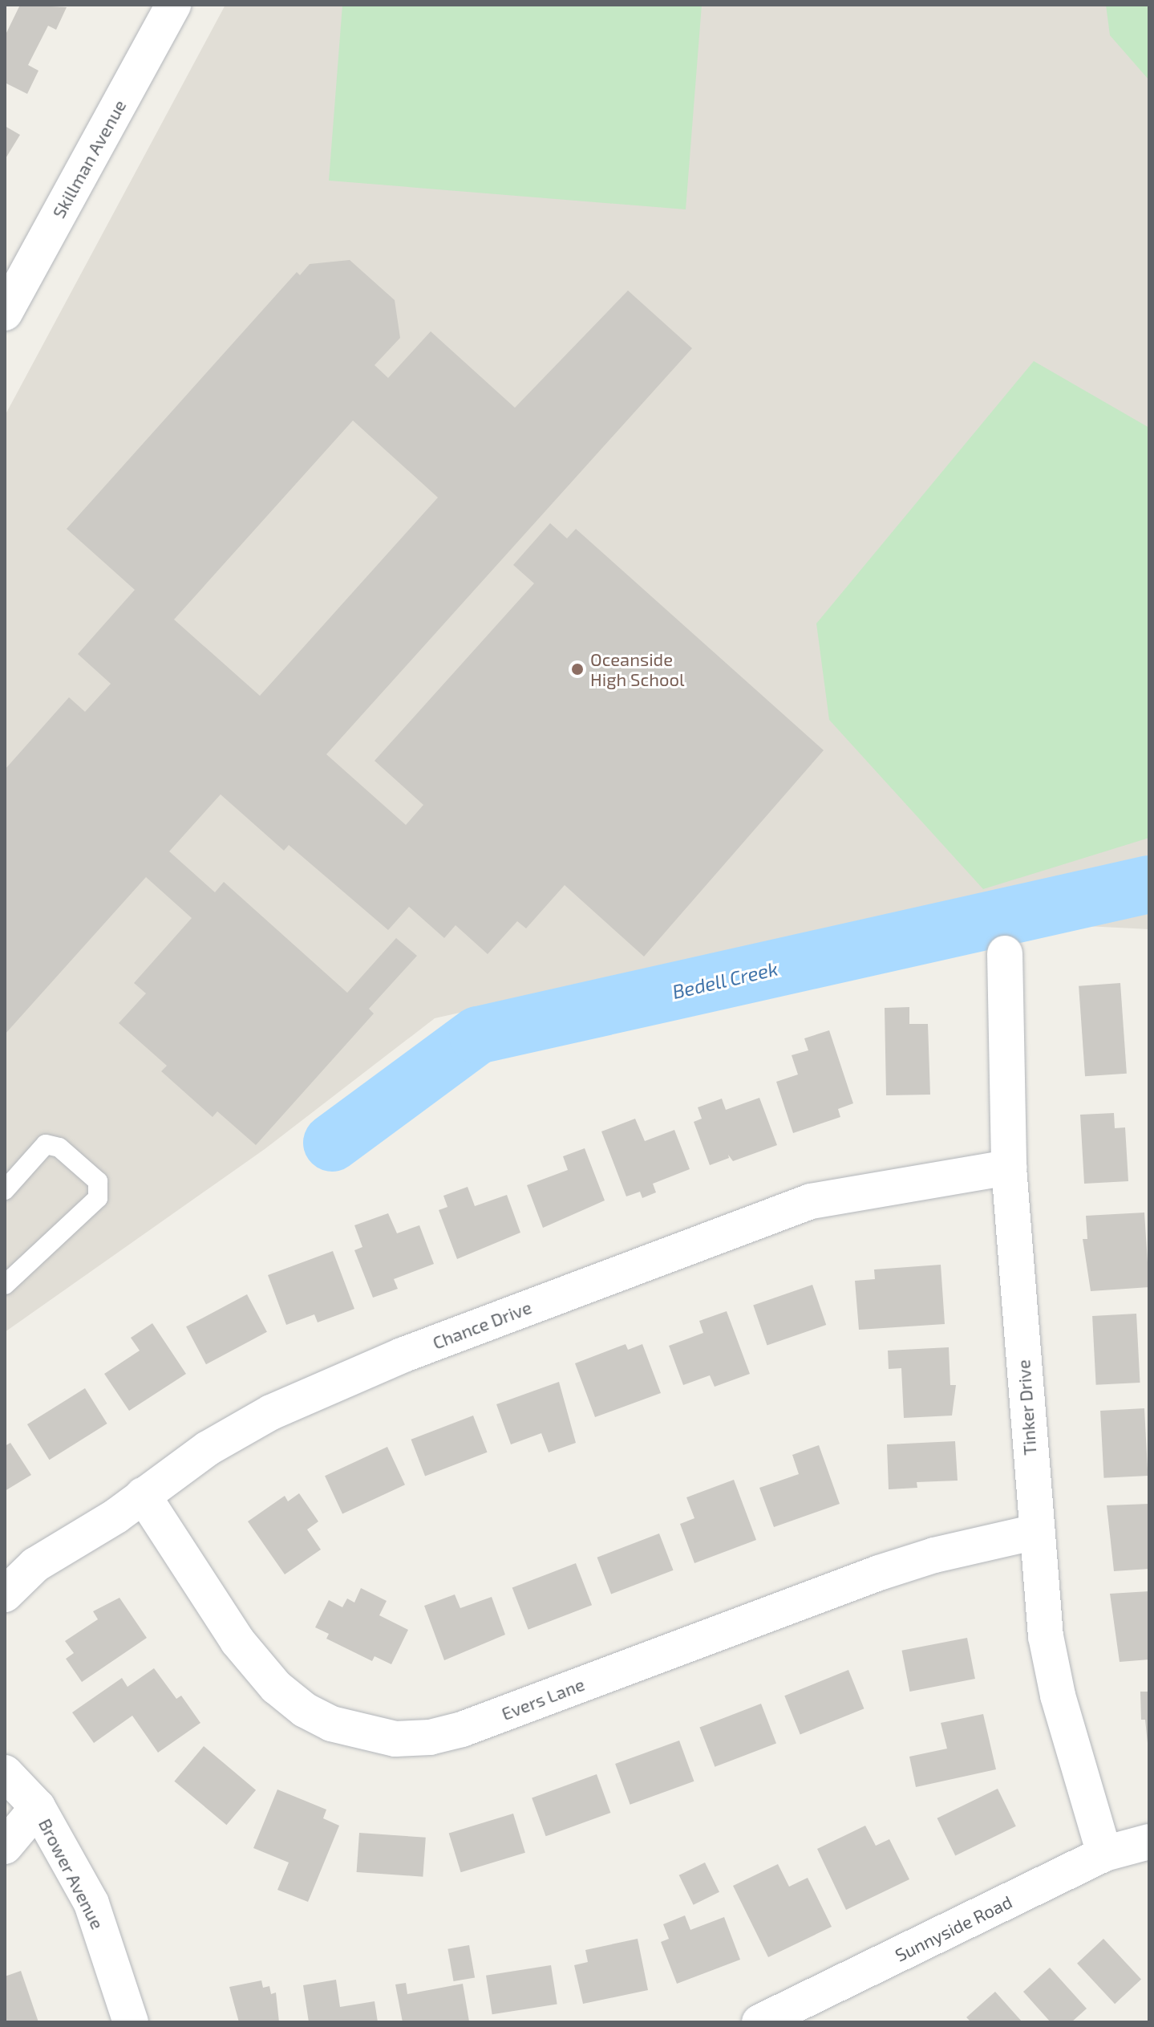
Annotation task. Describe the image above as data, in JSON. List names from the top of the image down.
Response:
{
  "streets": {
    "street": [
      "Skillman Avenue",
      "Chance Drive",
      "Tinker Drive",
      "Evers Lane",
      "Brower Avenue",
      "Sunnyside Road"
    ]
  },
  "crossings": [
    ["Chance Drive", "Tinker Drive"],
    ["Chance Drive", "Evers Lane"],
    ["Tinker Drive", "Evers Lane"],
    ["Tinker Drive", "Sunnyside Road"]
  ],
  "water": ["Bedell Creek"],
  "places": ["Oceanside High School"]
}
